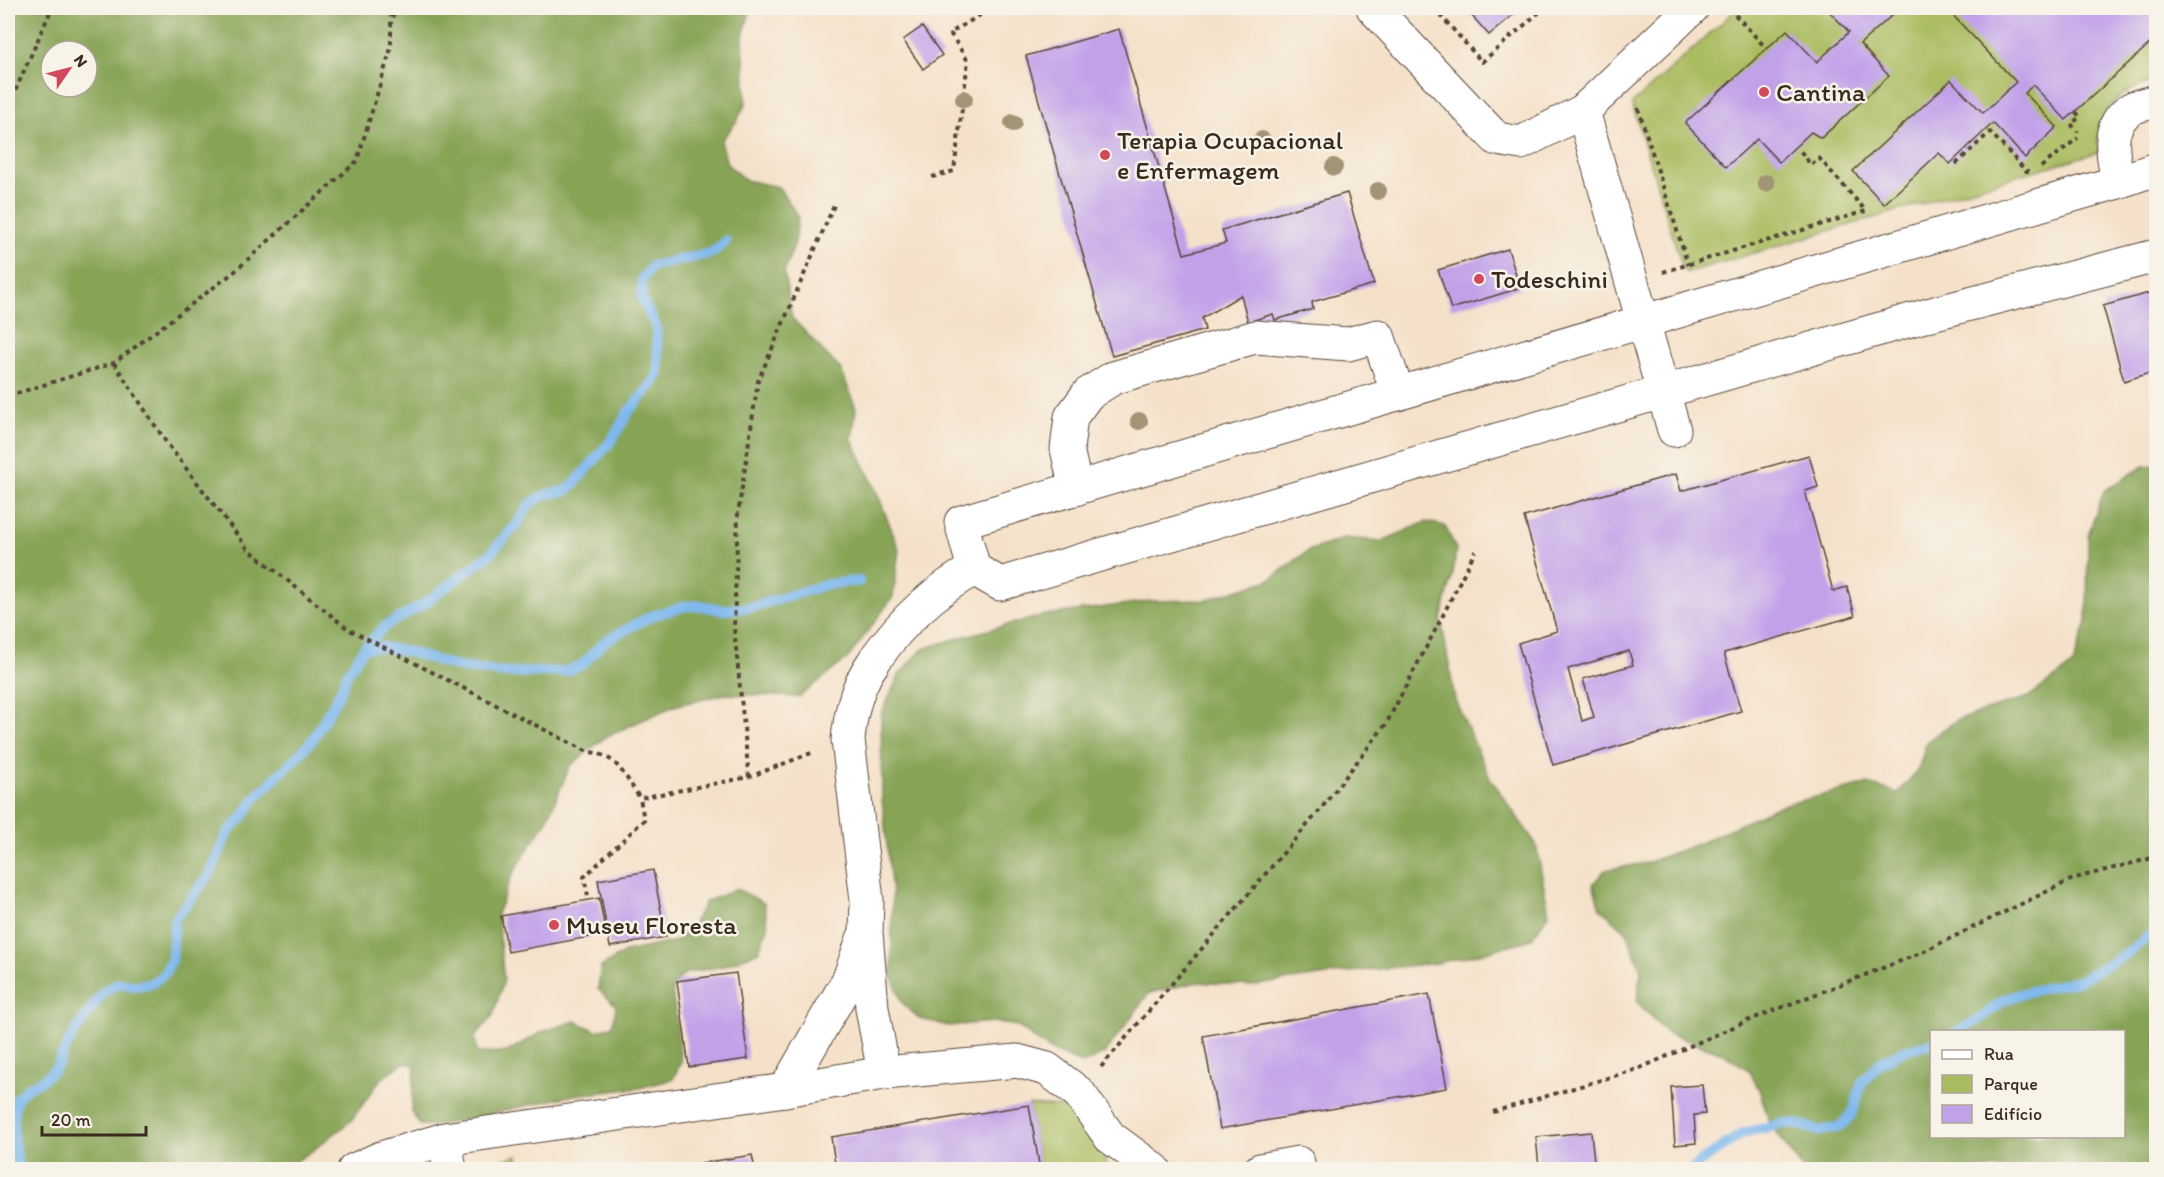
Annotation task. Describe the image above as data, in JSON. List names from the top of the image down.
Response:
{
  "places": [
    "Cantina",
    "Terapia Ocupacional e Enfermagem",
    "Todeschini",
    "Museu Floresta"
  ],
  "legend": ["Rua", "Parque", "Edifício"],
  "scale_bar": "20 m",
  "north": "top right"
}
